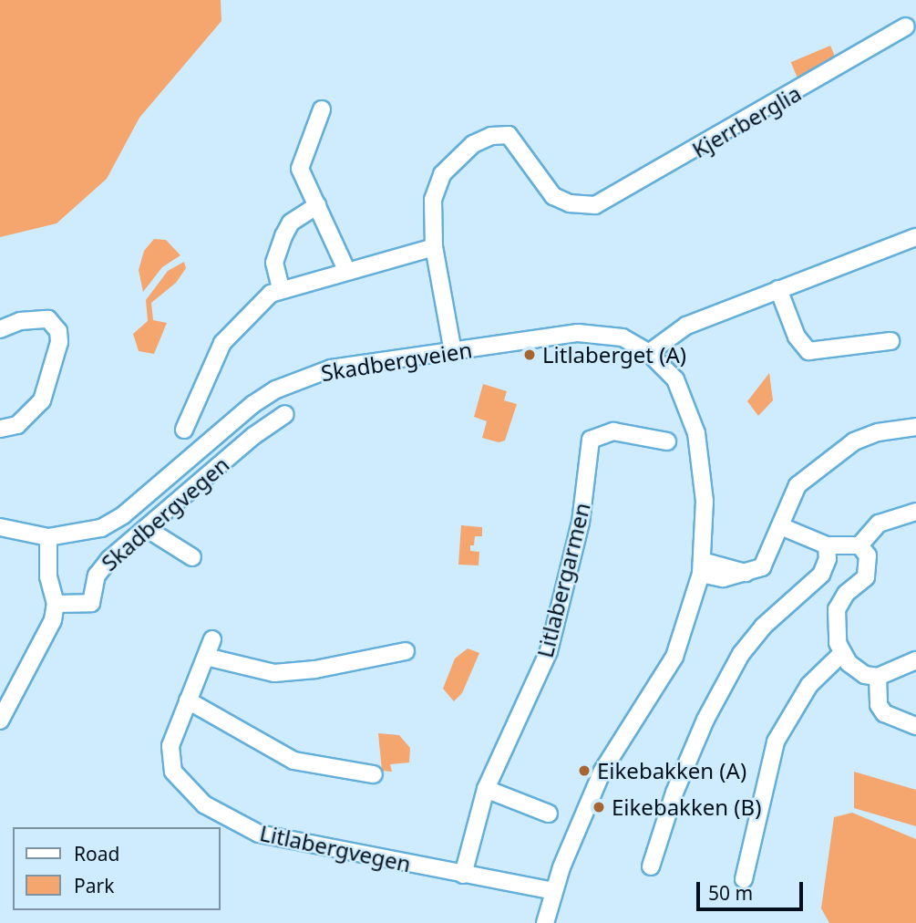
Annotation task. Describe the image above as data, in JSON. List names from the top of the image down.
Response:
{
  "streets": {
    "street": [
      "Kjerrberglia",
      "Skadbergveien",
      "Skadbergvegen",
      "Litlabergarmen",
      "Litlabergvegen"
    ]
  },
  "crossings": [
    ["Litlabergarmen", "Litlabergvegen"]
  ],
  "places": ["Litlaberget (A)", "Eikebakken (A)", "Eikebakken (B)"],
  "legend": ["Road", "Park"],
  "scale_bar": "50 m"
}
